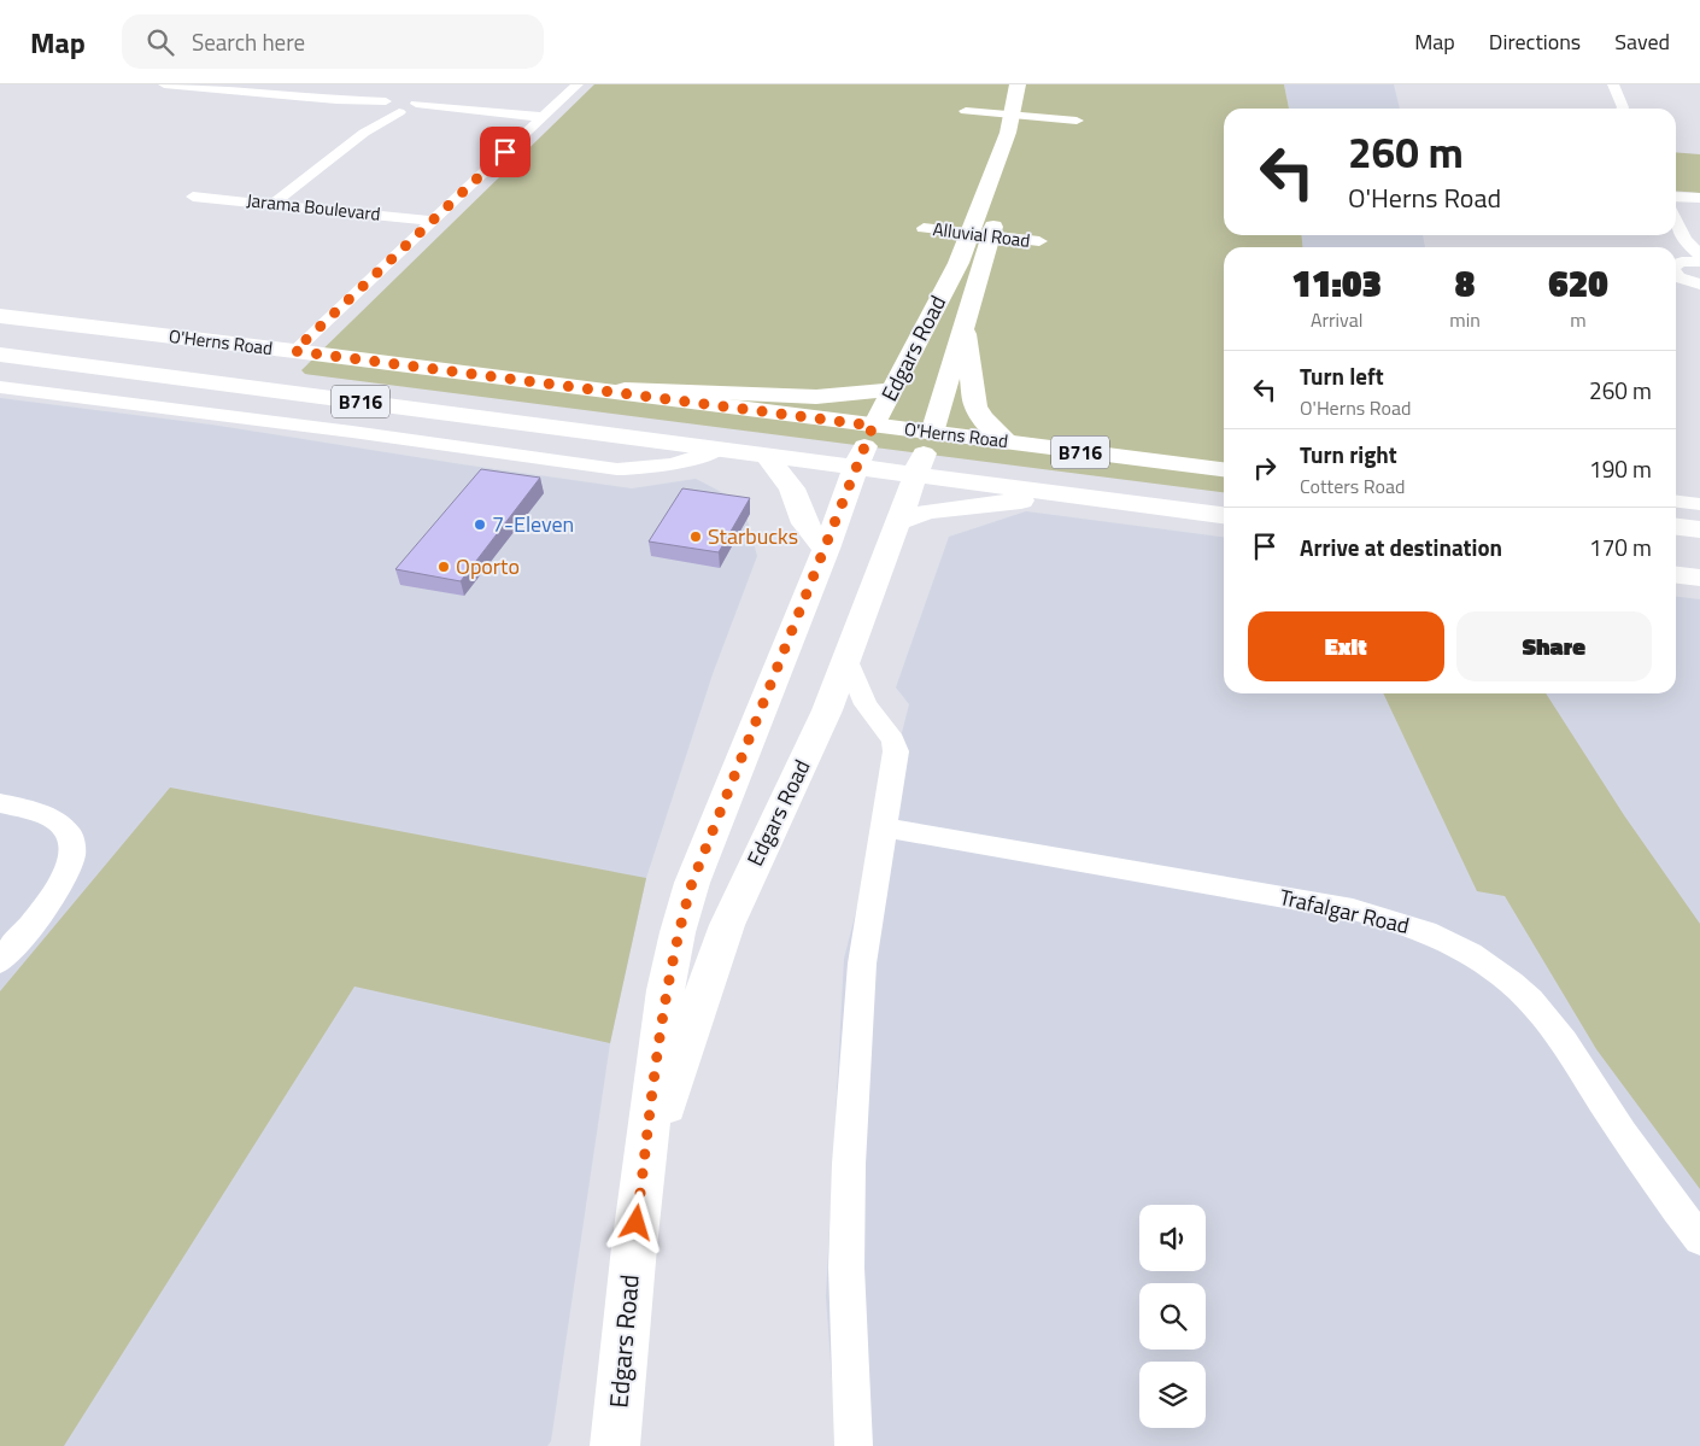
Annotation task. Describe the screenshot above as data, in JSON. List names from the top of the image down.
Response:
{
  "streets": {
    "main road": ["O'Herns Road", "Edgars Road", "B716"],
    "street": ["Jarama Boulevard", "Alluvial Road", "Trafalgar Road"]
  },
  "crossings": [
    ["Alluvial Road", "Edgars Road"],
    ["O'Herns Road", "Edgars Road"]
  ],
  "places": ["7-Eleven", "Starbucks", "Oporto"],
  "page": {
    "header": "Map",
    "search": "Search here",
    "nav": ["Map", "Directions", "Saved"],
    "turn": ["260 m", "O'Herns Road"],
    "eta": [
      "11:03",
      "Arrival",
      "8",
      "min",
      "620",
      "m"
    ],
    "list": [
      {
        "name": "Turn left",
        "note": "O'Herns Road",
        "value": "260 m"
      },
      {
        "name": "Turn right",
        "note": "Cotters Road",
        "value": "190 m"
      },
      {
        "name": "Arrive at destination",
        "value": "170 m"
      }
    ],
    "buttons": ["Exit", "Share"]
  }
}
